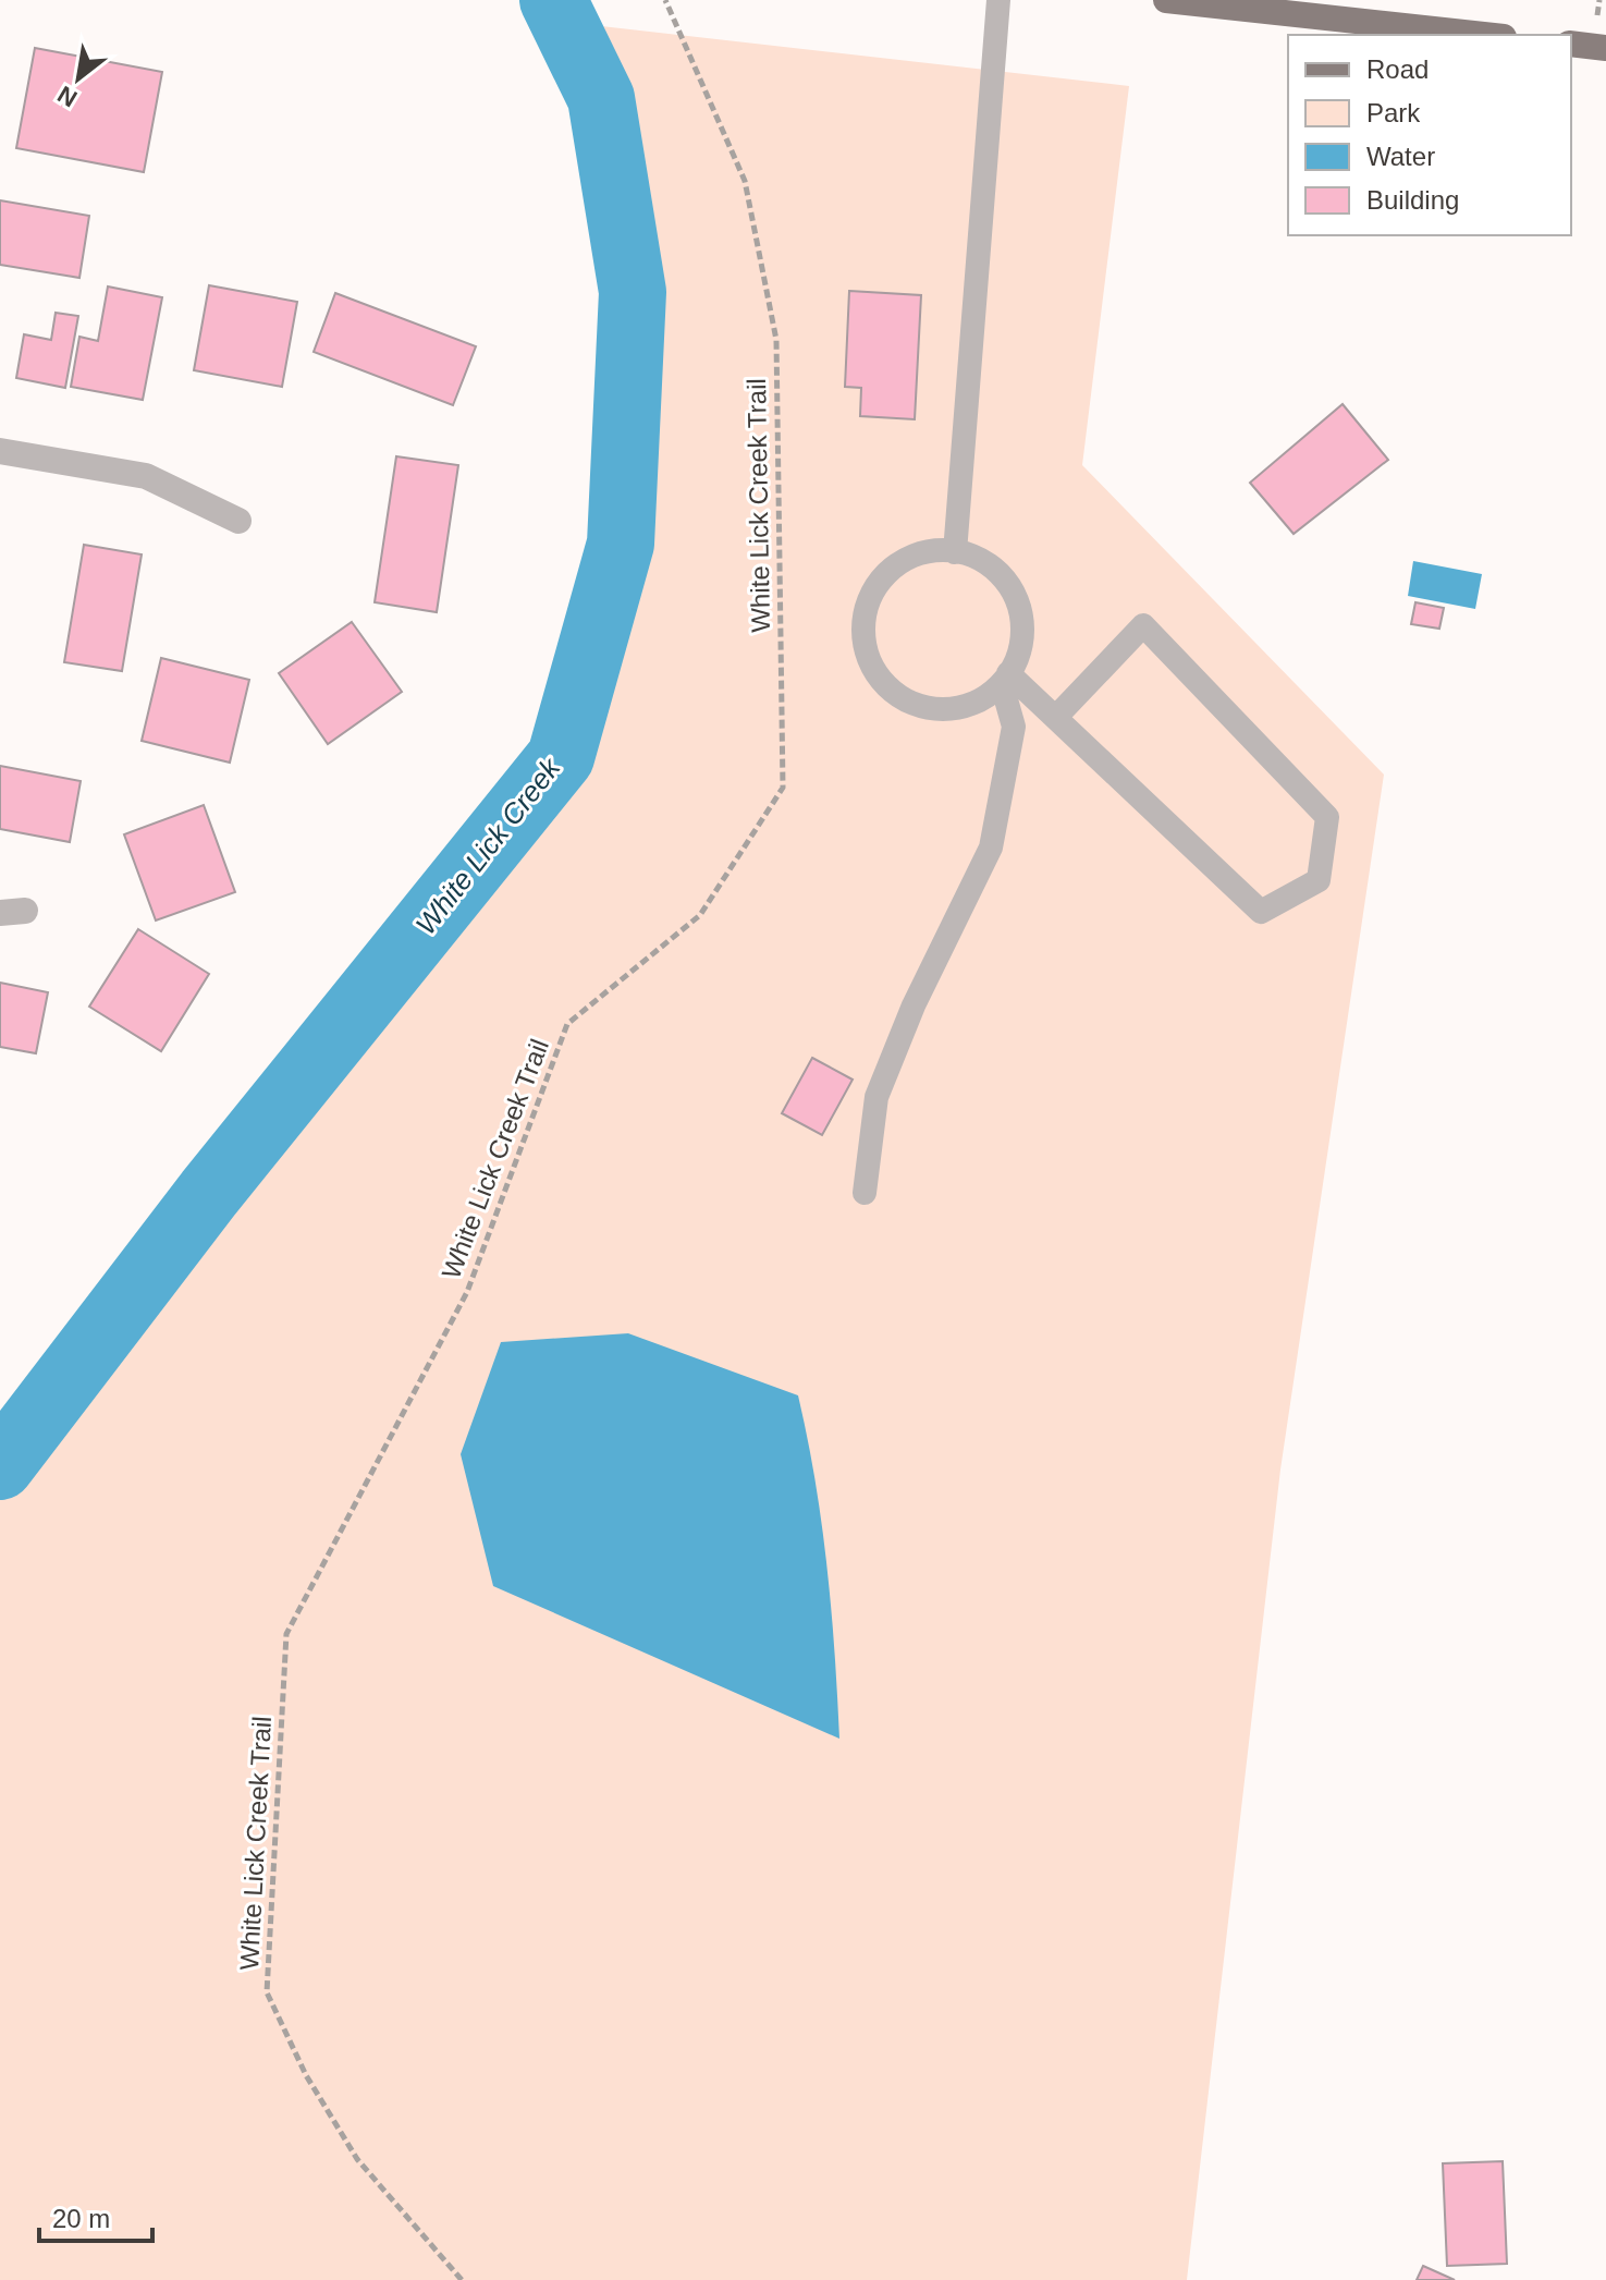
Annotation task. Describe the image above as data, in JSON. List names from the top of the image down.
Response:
{
  "streets": {
    "path": ["White Lick Creek Trail"]
  },
  "water": ["White Lick Creek"],
  "legend": [
    "Road",
    "Park",
    "Water",
    "Building"
  ],
  "scale_bar": "20 m",
  "north": "bottom left"
}
